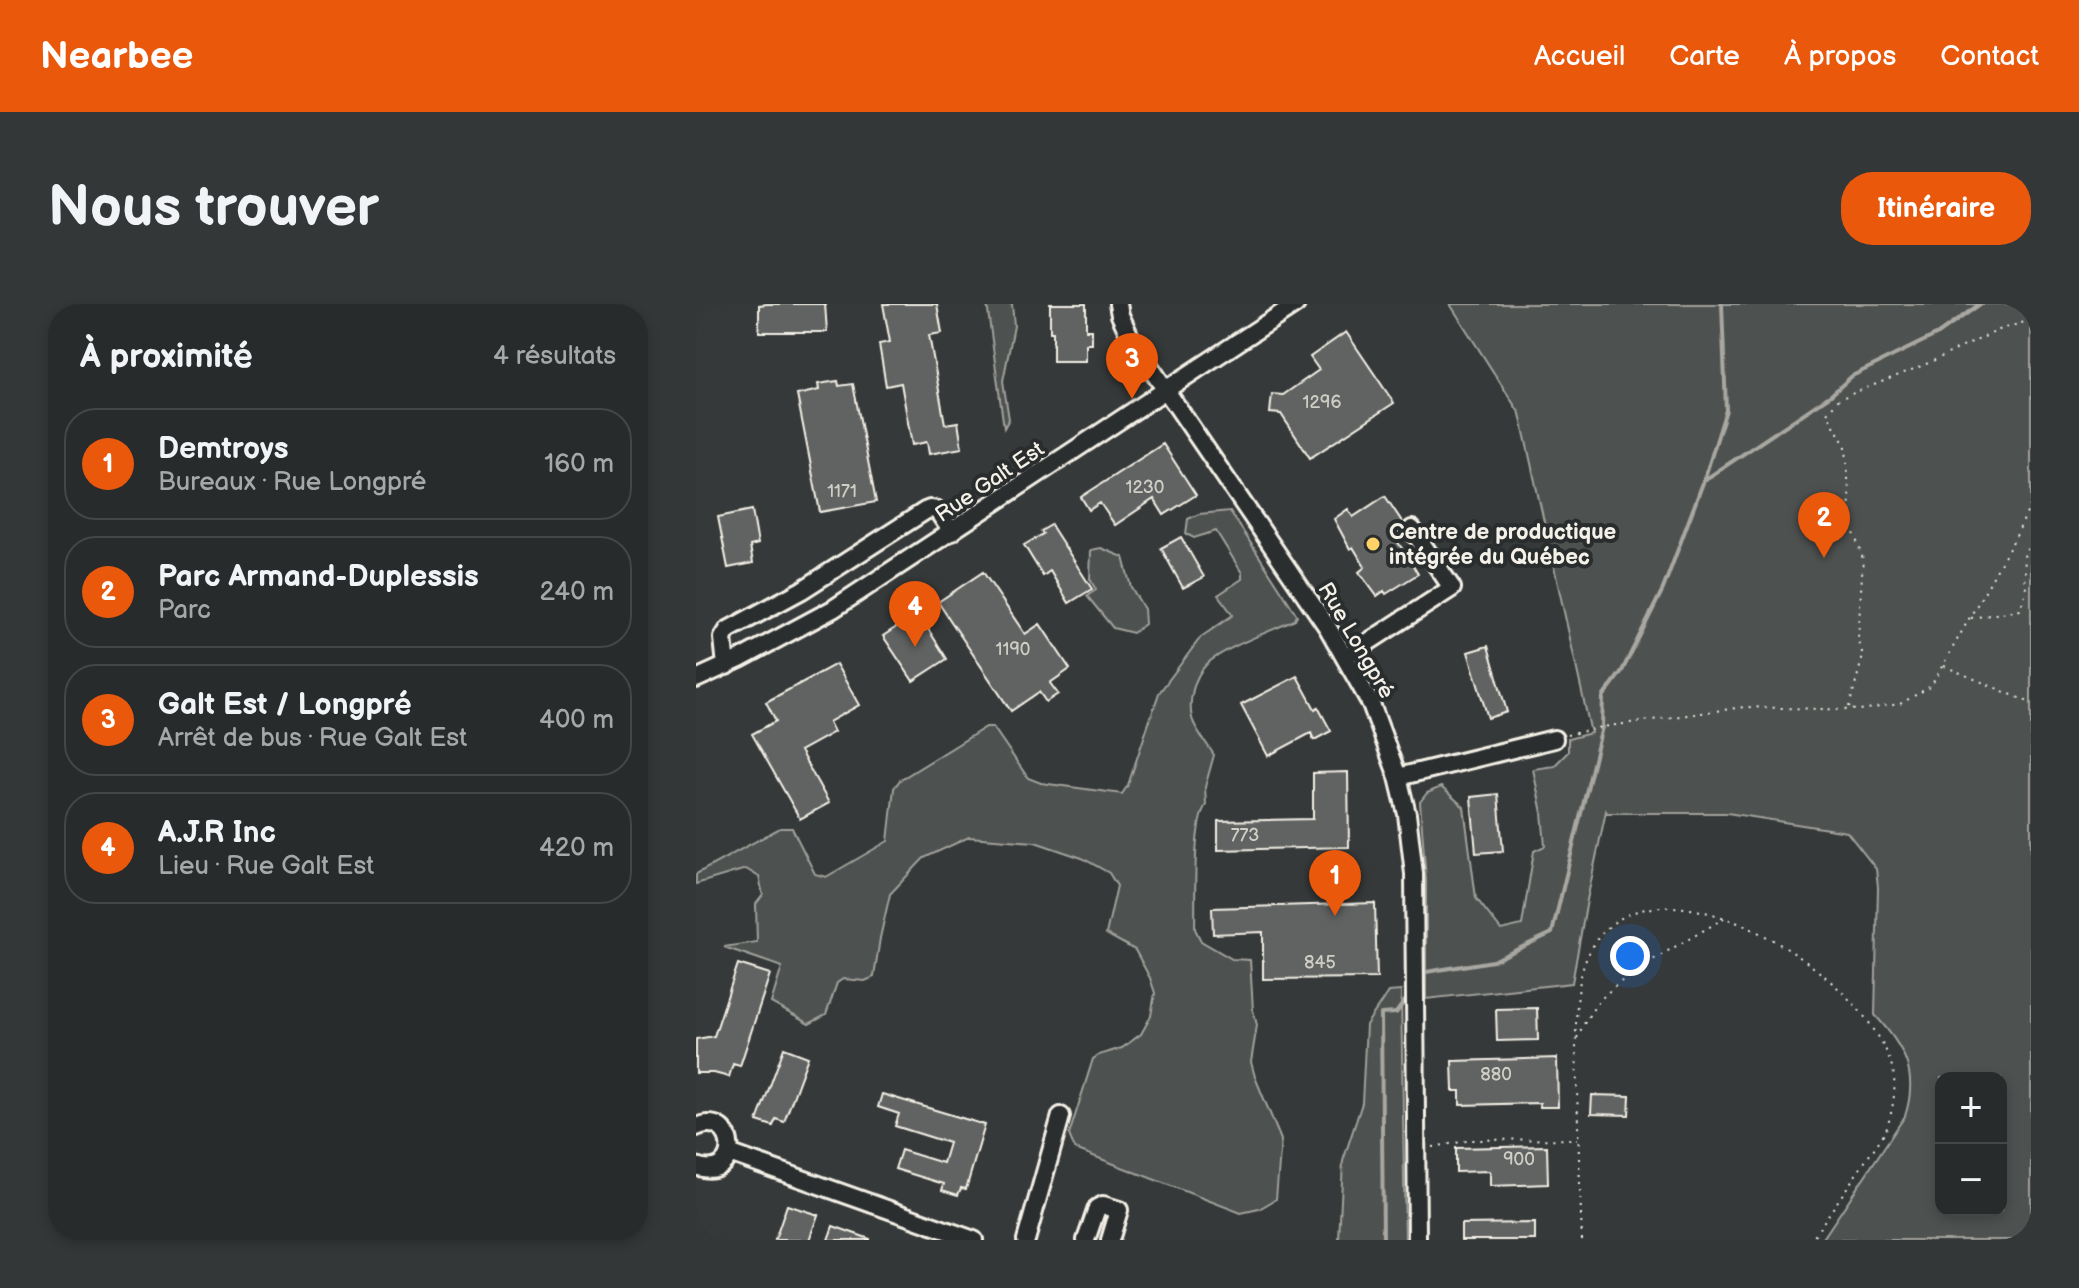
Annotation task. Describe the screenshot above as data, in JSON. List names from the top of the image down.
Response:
{
  "streets": {
    "street": ["Rue Galt Est", "Rue Longpré"]
  },
  "crossings": [
    ["Rue Galt Est", "Rue Longpré"]
  ],
  "places": ["Centre de productique intégrée du Québec"],
  "house_numbers": [
    "1296",
    "1230",
    "1171",
    "1190",
    "773",
    "845",
    "880",
    "900"
  ],
  "page": {
    "header": "Nearbee",
    "nav": [
      "Accueil",
      "Carte",
      "À propos",
      "Contact"
    ],
    "buttons": "Itinéraire",
    "title": "Nous trouver",
    "heading": ["À proximité", "4 résultats"],
    "pins": [
      "3",
      "2",
      "4",
      "1"
    ],
    "list": [
      {
        "mark": "1",
        "name": "Demtroys",
        "note": "Bureaux · Rue Longpré",
        "value": "160 m"
      },
      {
        "mark": "2",
        "name": "Parc Armand-Duplessis",
        "note": "Parc",
        "value": "240 m"
      },
      {
        "mark": "3",
        "name": "Galt Est / Longpré",
        "note": "Arrêt de bus · Rue Galt Est",
        "value": "400 m"
      },
      {
        "mark": "4",
        "name": "A.J.R Inc",
        "note": "Lieu · Rue Galt Est",
        "value": "420 m"
      }
    ],
    "map_buttons": ["+", "−"]
  }
}
